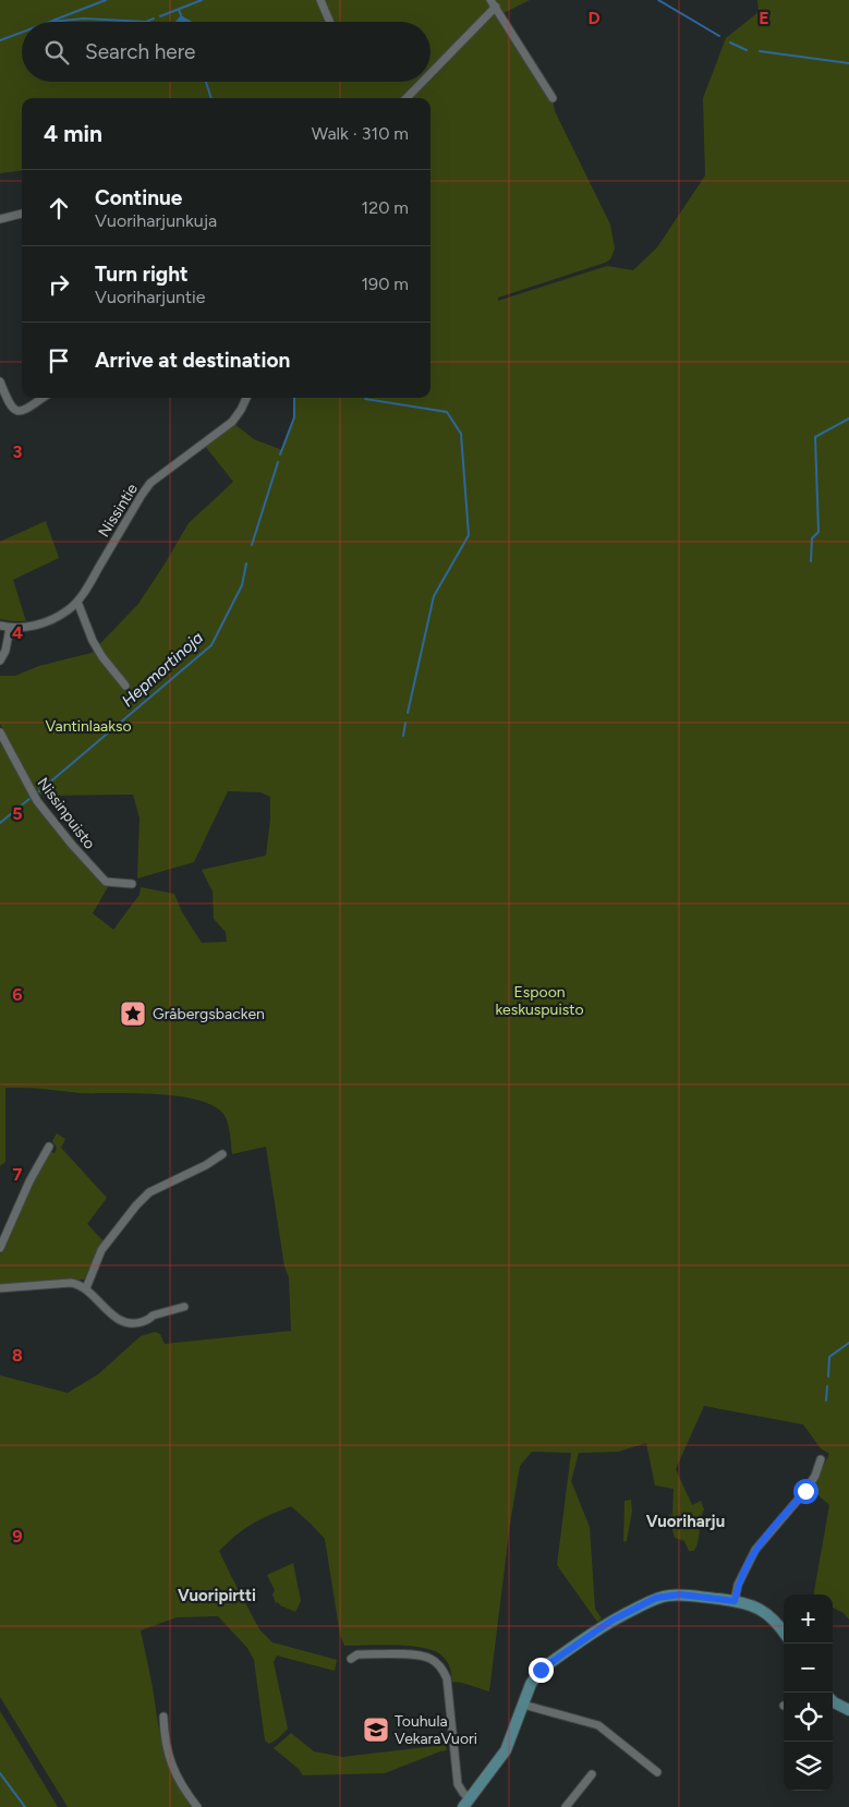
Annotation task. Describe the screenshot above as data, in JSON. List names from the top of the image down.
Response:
{
  "streets": {
    "street": ["Nissintie", "Nissinpuisto"]
  },
  "districts": ["Vuoriharju", "Vuoripirtti"],
  "water": ["Hepmortinoja"],
  "parks": ["Vantinlaakso", "Espoon keskuspuisto"],
  "places": {
    "place": ["Gråbergsbacken"],
    "school or university": ["Touhula VekaraVuori"]
  },
  "page": {
    "search": "Search here",
    "heading": ["4 min", "Walk · 310 m"],
    "list": [
      ["Continue", "Vuoriharjunkuja", "120 m"],
      ["Turn right", "Vuoriharjuntie", "190 m"],
      "Arrive at destination"
    ],
    "map_buttons": ["+", "−"]
  },
  "grid": {
    "columns": ["D", "E"],
    "rows": [
      "3",
      "4",
      "5",
      "6",
      "7",
      "8",
      "9"
    ]
  }
}
